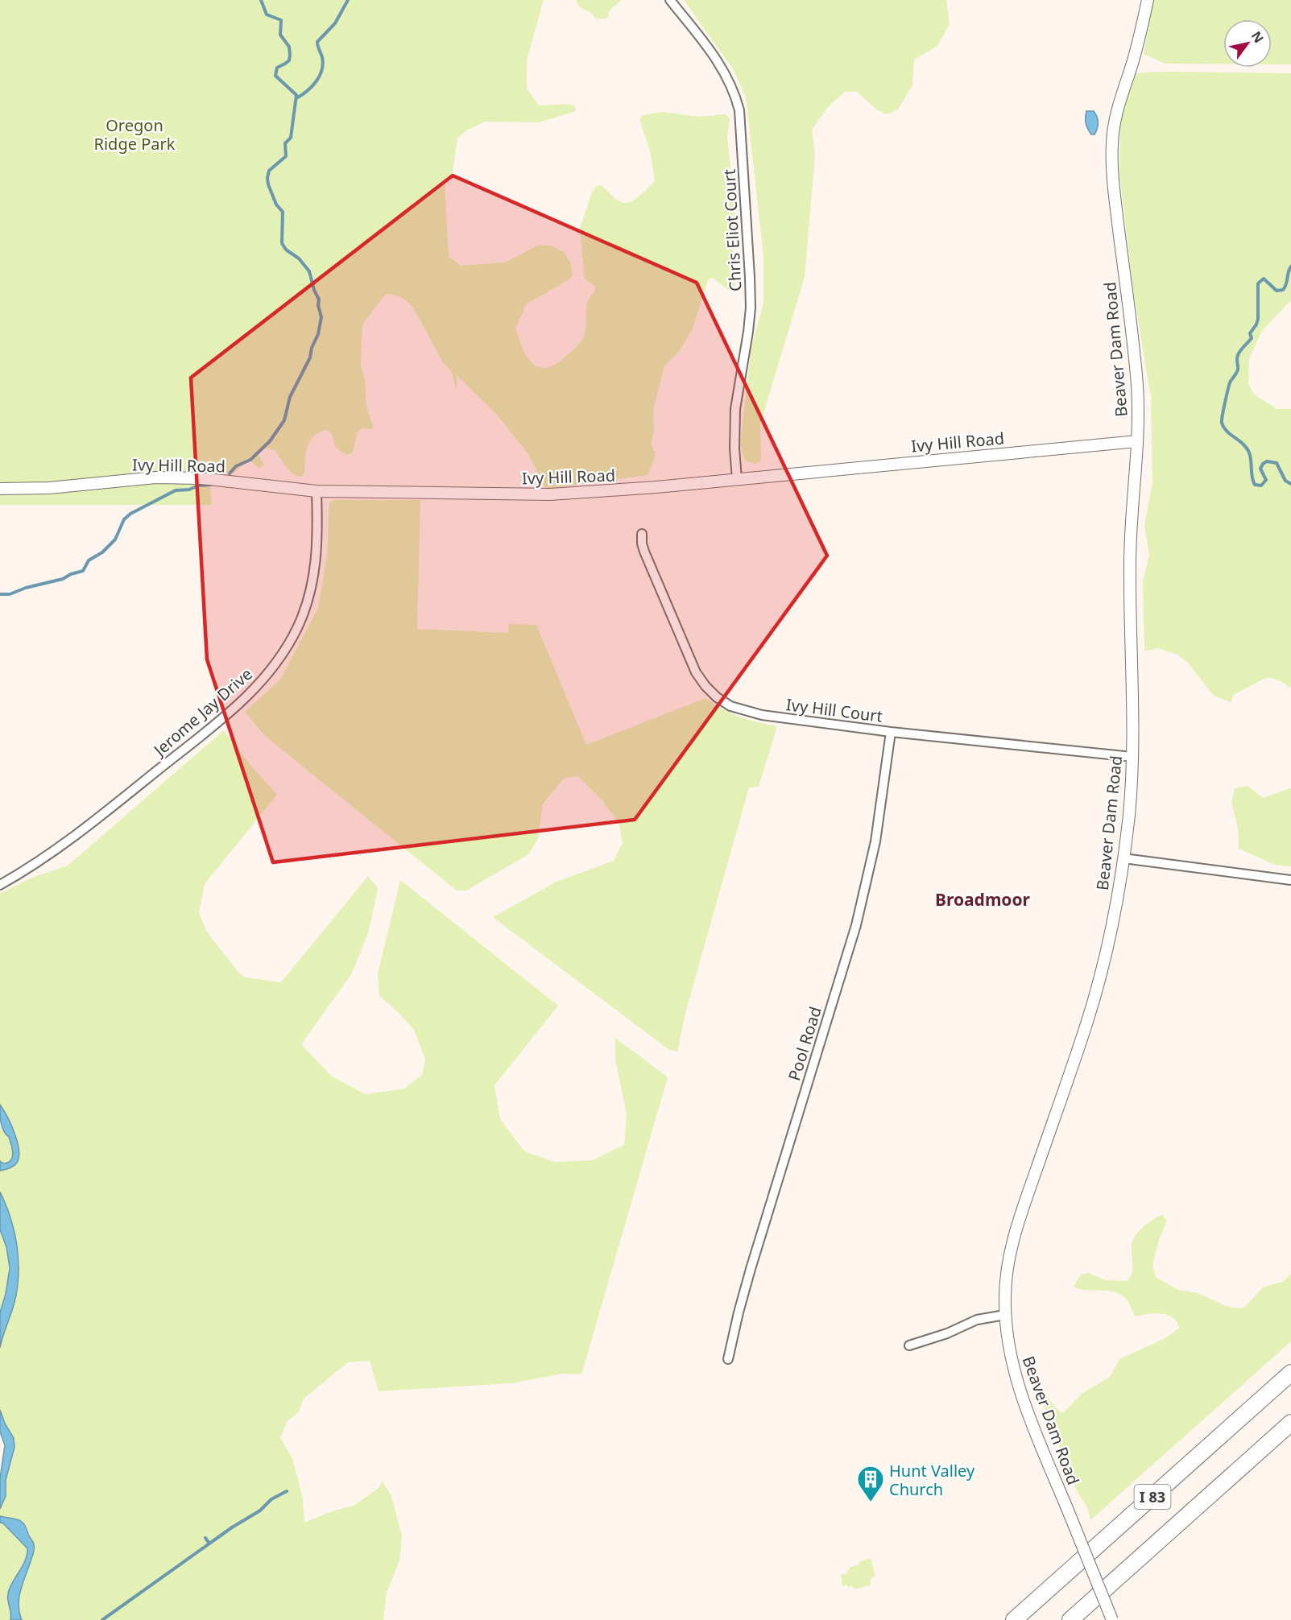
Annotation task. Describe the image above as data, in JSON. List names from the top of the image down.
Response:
{
  "streets": {
    "highway": ["I 83"],
    "street": [
      "Chris Eliot Court",
      "Beaver Dam Road",
      "Ivy Hill Road",
      "Ivy Hill Court",
      "Jerome Jay Drive",
      "Pool Road"
    ]
  },
  "crossings": [
    ["Chris Eliot Court", "Ivy Hill Road"],
    ["Beaver Dam Road", "Ivy Hill Road"],
    ["Beaver Dam Road", "Ivy Hill Court"],
    ["Ivy Hill Road", "Jerome Jay Drive"],
    ["Ivy Hill Court", "Pool Road"]
  ],
  "districts": ["Broadmoor"],
  "parks": ["Oregon Ridge Park"],
  "places": {
    "building": ["Hunt Valley Church"]
  },
  "north": "top right"
}
